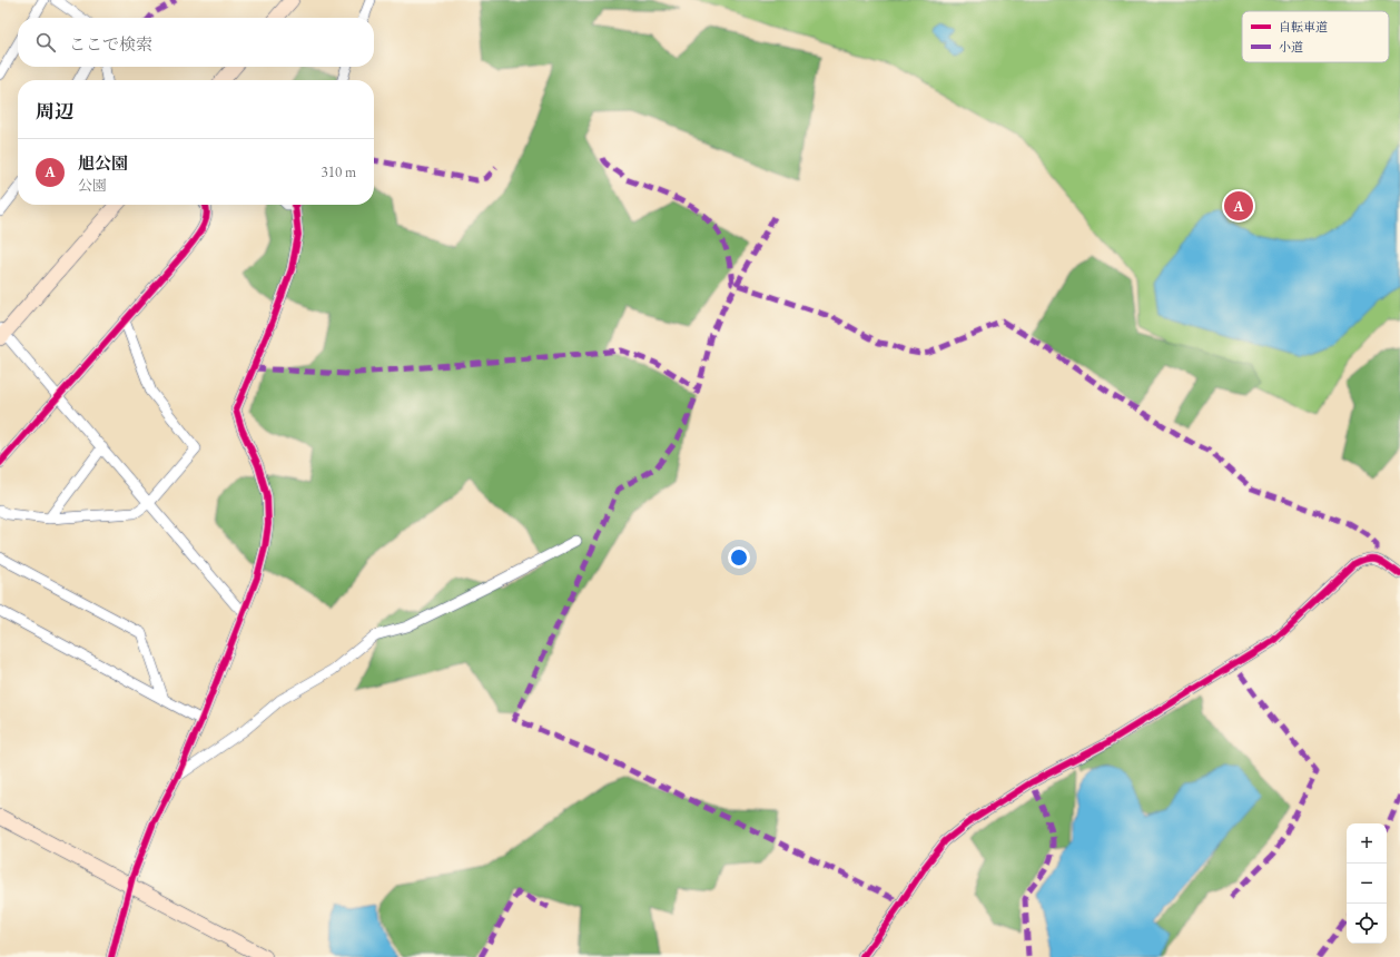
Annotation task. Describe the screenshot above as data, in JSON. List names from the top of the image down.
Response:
{
  "legend": ["自転車道", "小道"],
  "page": {
    "search": "ここで検索",
    "heading": "周辺",
    "list": [
      {
        "mark": "A",
        "name": "旭公園",
        "note": "公園",
        "value": "310 m"
      }
    ],
    "pins": "A",
    "map_buttons": ["+", "−"]
  }
}
